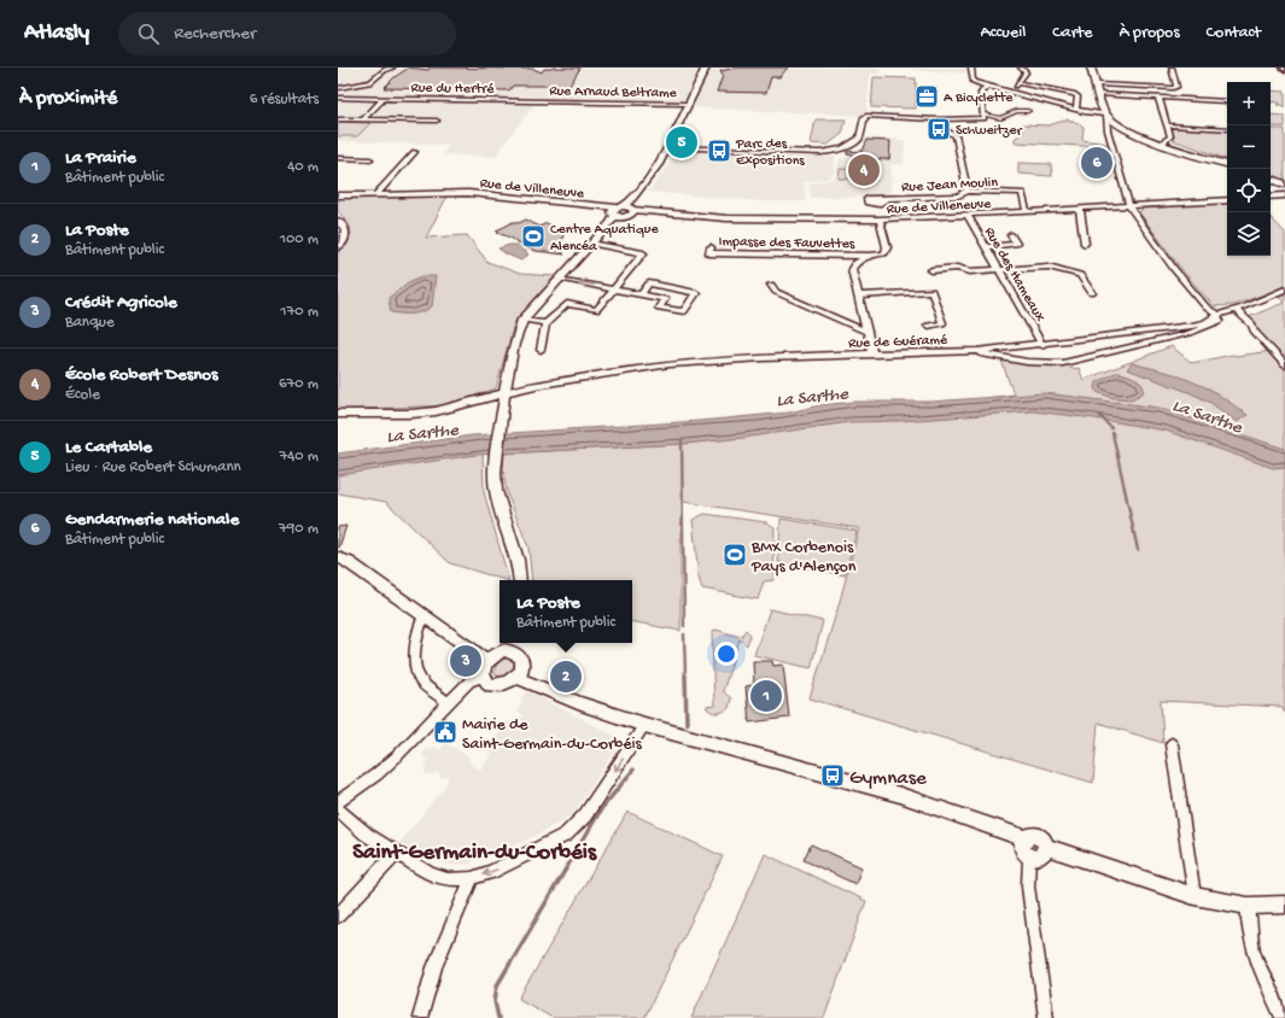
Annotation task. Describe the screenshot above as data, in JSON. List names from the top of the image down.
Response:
{
  "streets": {
    "street": [
      "Rue du Hertré",
      "Rue Arnaud Beltrame",
      "Rue Jean Moulin",
      "Rue de Villeneuve",
      "Impasse des Fauvettes",
      "Rue des Hameaux",
      "Rue de Guéramé"
    ]
  },
  "crossings": [
    ["Rue du Hertré", "Rue Arnaud Beltrame"],
    ["Rue Jean Moulin", "Rue de Villeneuve"],
    ["Rue de Villeneuve", "Rue des Hameaux"],
    ["Rue des Hameaux", "Rue de Guéramé"]
  ],
  "districts": ["Saint-Germain-du-Corbéis"],
  "water": ["La Sarthe"],
  "places": {
    "office": ["A Bicyclette"],
    "bus stop": ["Schweitzer", "Parc des Expositions", "Gymnase"],
    "sports": ["Centre Aquatique Alencéa", "BMX Corbenois Pays d'Alençon"],
    "public building": ["Mairie de Saint-Germain-du-Corbéis"]
  },
  "page": {
    "header": "Atlasly",
    "search": "Rechercher",
    "nav": [
      "Accueil",
      "Carte",
      "À propos",
      "Contact"
    ],
    "heading": ["À proximité", "6 résultats"],
    "map_buttons": ["+", "−"],
    "pins": [
      "5",
      "6",
      "4",
      "3",
      "2",
      "1"
    ],
    "list": [
      {
        "mark": "1",
        "name": "La Prairie",
        "note": "Bâtiment public",
        "value": "40 m"
      },
      {
        "mark": "2",
        "name": "La Poste",
        "note": "Bâtiment public",
        "value": "100 m"
      },
      {
        "mark": "3",
        "name": "Crédit Agricole",
        "note": "Banque",
        "value": "170 m"
      },
      {
        "mark": "4",
        "name": "École Robert Desnos",
        "note": "École",
        "value": "670 m"
      },
      {
        "mark": "5",
        "name": "Le Cartable",
        "note": "Lieu · Rue Robert Schumann",
        "value": "740 m"
      },
      {
        "mark": "6",
        "name": "Gendarmerie nationale",
        "note": "Bâtiment public",
        "value": "790 m"
      }
    ],
    "popup": ["La Poste", "Bâtiment public"]
  }
}
